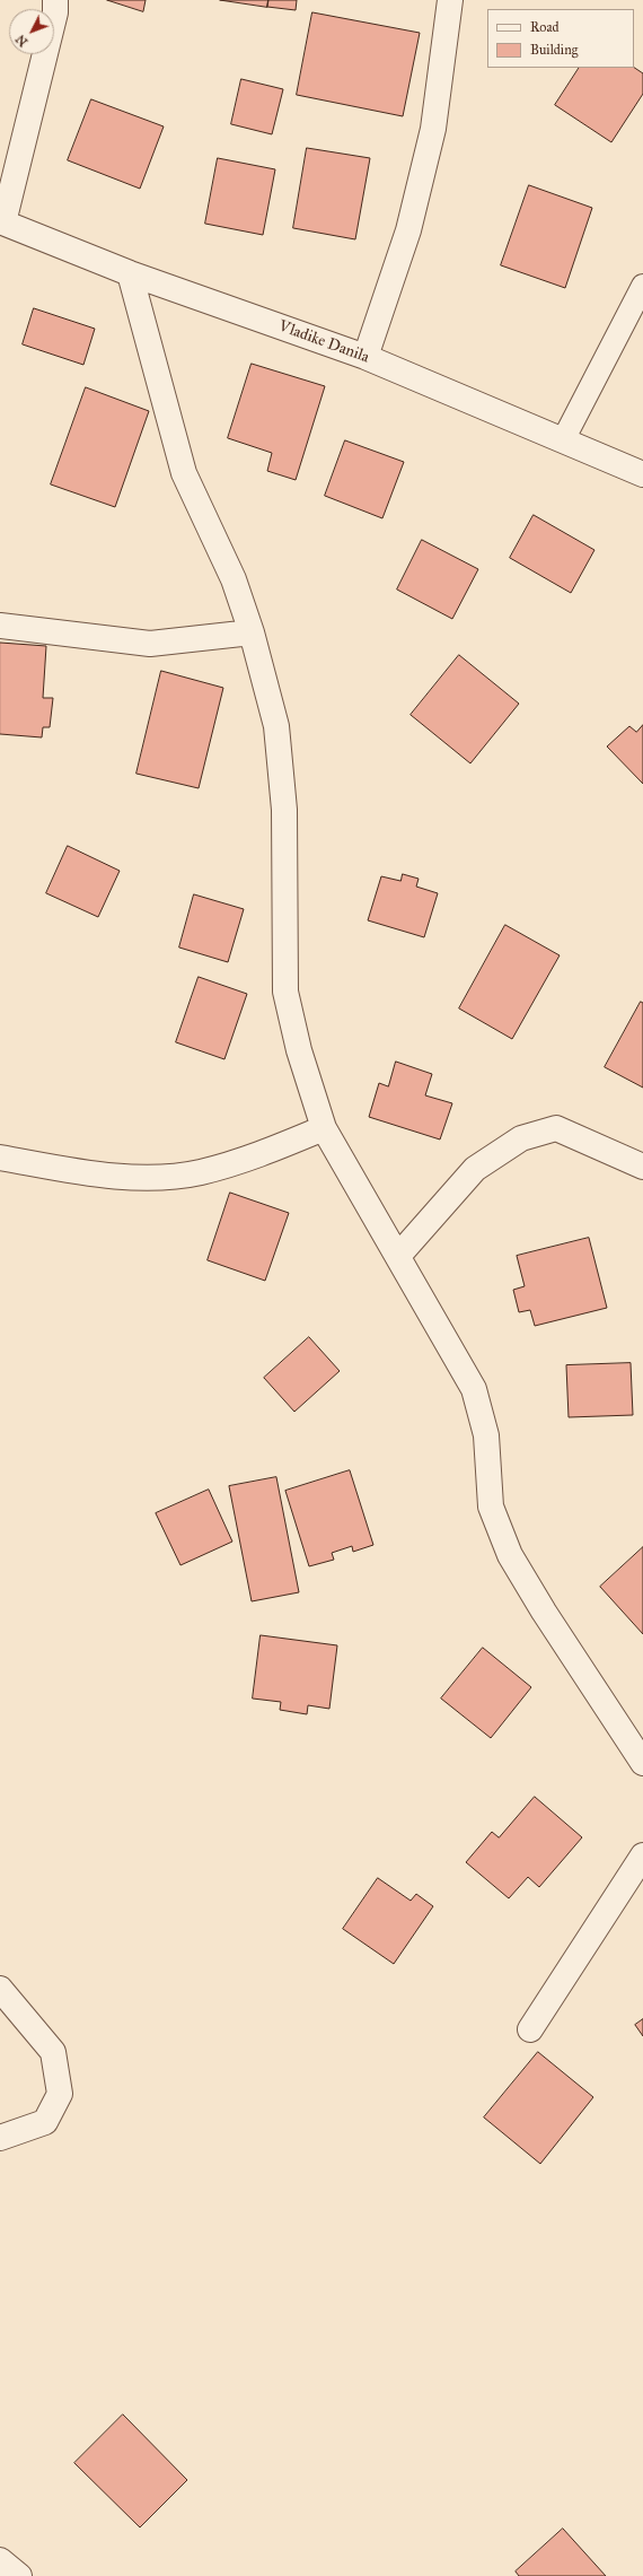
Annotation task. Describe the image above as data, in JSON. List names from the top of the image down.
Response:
{
  "streets": {
    "street": ["Vladike Danila"]
  },
  "legend": ["Road", "Building"],
  "north": "bottom left"
}
